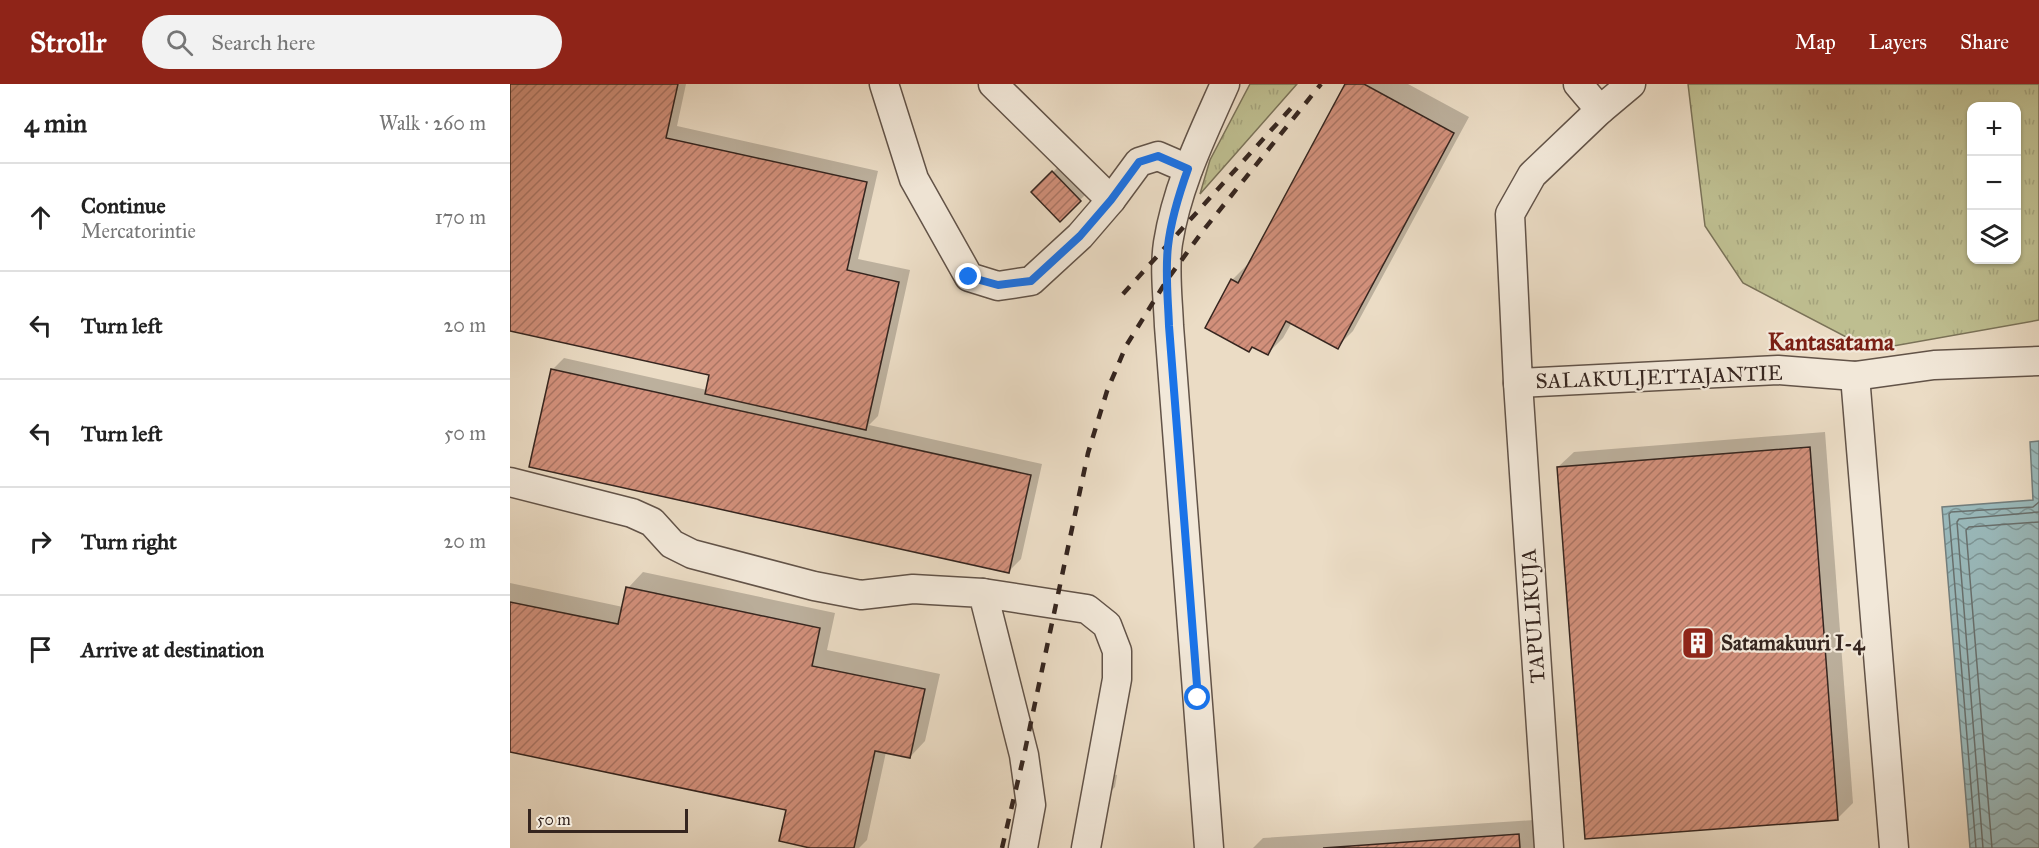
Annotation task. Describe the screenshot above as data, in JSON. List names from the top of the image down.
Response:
{
  "streets": {
    "street": ["SALAKULJETTAJANTIE", "TAPULIKUJA"]
  },
  "crossings": [
    ["SALAKULJETTAJANTIE", "TAPULIKUJA"]
  ],
  "districts": ["Kantasatama"],
  "places": {
    "building": ["Satamakuuri I-4"]
  },
  "scale_bar": "50 m",
  "page": {
    "header": "Strollr",
    "search": "Search here",
    "nav": ["Map", "Layers", "Share"],
    "heading": ["4 min", "Walk · 260 m"],
    "map_buttons": ["+", "−"],
    "list": [
      ["Continue", "Mercatorintie", "170 m"],
      ["Turn left", "20 m"],
      ["Turn left", "50 m"],
      ["Turn right", "20 m"],
      "Arrive at destination"
    ],
    "scale": "50 m"
  }
}
